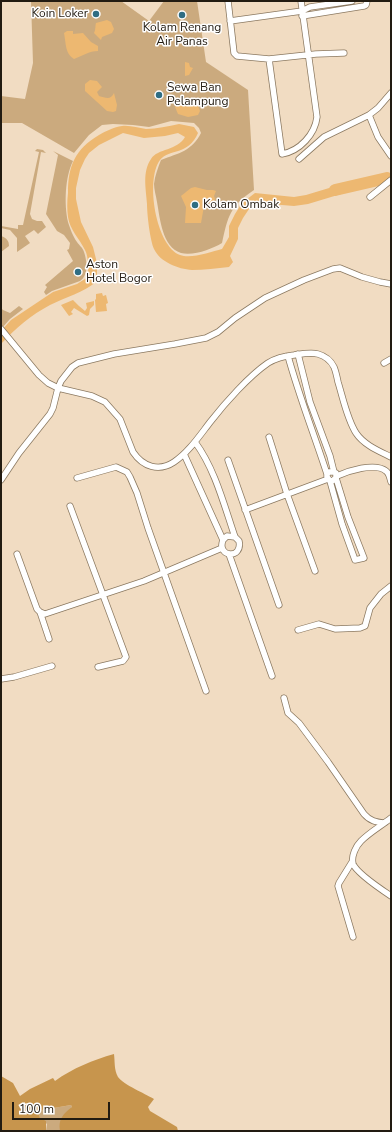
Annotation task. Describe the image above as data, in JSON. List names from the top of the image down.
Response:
{
  "places": [
    "Koin Loker",
    "Kolam Renang Air Panas",
    "Sewa Ban Pelampung",
    "Kolam Ombak",
    "Aston Hotel Bogor"
  ],
  "scale_bar": "100 m"
}
